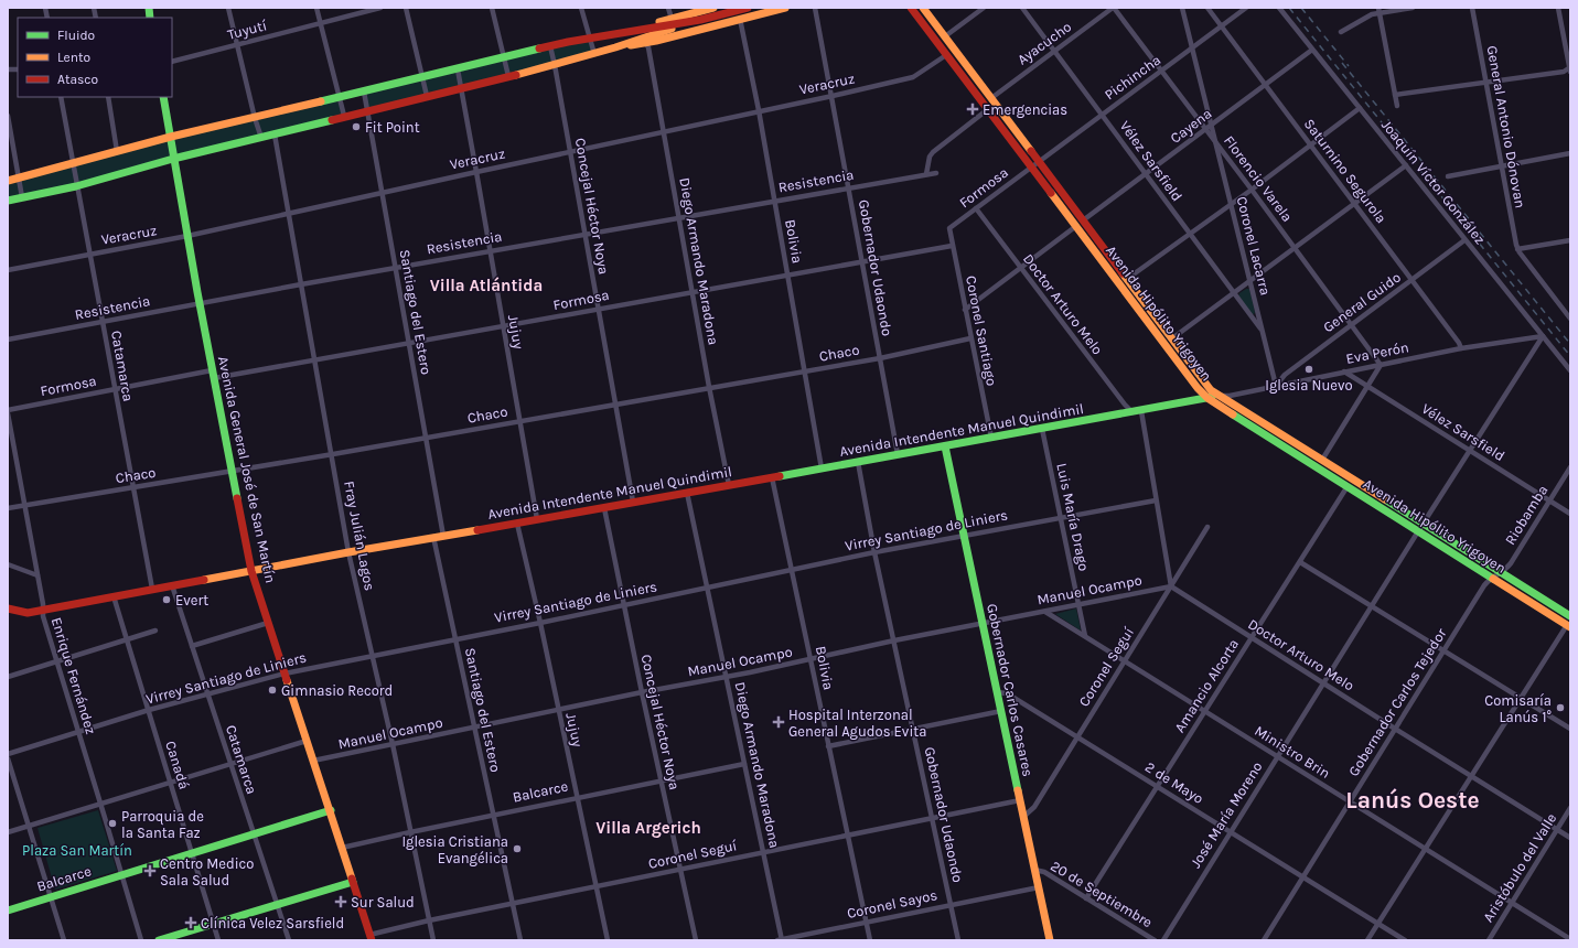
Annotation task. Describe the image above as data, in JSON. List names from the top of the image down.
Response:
{
  "streets": {
    "main road": [
      "Avenida Hipólito Yrigoyen",
      "Avenida Intendente Manuel Quindimil",
      "Avenida General José de San Martín",
      "Gobernador Carlos Casares",
      "Balcarce"
    ],
    "street": [
      "Tuyutí",
      "Ayacucho",
      "Pichincha",
      "Veracruz",
      "Cayena",
      "General Antonio Dónovan",
      "Vélez Sarsfield",
      "Saturnino Segurola",
      "Florencio Varela",
      "Resistencia",
      "Joaquín Víctor González",
      "Formosa",
      "Concejal Héctor Noya",
      "Bolivia",
      "Coronel Lacarra",
      "Diego Armando Maradona",
      "Gobernador Udaondo",
      "General Guido",
      "Doctor Arturo Melo",
      "Santiago del Estero",
      "Coronel Santiago",
      "Jujuy",
      "Chaco",
      "Eva Perón",
      "Catamarca",
      "Riobamba",
      "Luis María Drago",
      "Virrey Santiago de Liniers",
      "Fray Julián Lagos",
      "Manuel Ocampo",
      "Coronel Seguí",
      "Enrique Fernández",
      "Amancio Alcorta",
      "Gobernador Carlos Tejedor",
      "Ministro Brin",
      "Canadá",
      "2 de Mayo",
      "José María Moreno",
      "Aristóbulo del Valle",
      "20 de Septiembre",
      "Coronel Sayos"
    ]
  },
  "crossings": [
    ["Ayacucho", "Vélez Sarsfield"],
    ["Ayacucho", "Florencio Varela"],
    ["Ayacucho", "Avenida Hipólito Yrigoyen"],
    ["Pichincha", "Vélez Sarsfield"],
    ["Pichincha", "Saturnino Segurola"],
    ["Pichincha", "Florencio Varela"],
    ["Pichincha", "Formosa"],
    ["Pichincha", "Coronel Lacarra"],
    ["Pichincha", "Avenida Hipólito Yrigoyen"],
    ["Veracruz", "Concejal Héctor Noya"],
    ["Veracruz", "Bolivia"],
    ["Veracruz", "Diego Armando Maradona"],
    ["Veracruz", "Gobernador Udaondo"],
    ["Veracruz", "Santiago del Estero"],
    ["Veracruz", "Avenida Hipólito Yrigoyen"],
    ["Veracruz", "Jujuy"],
    ["Veracruz", "Catamarca"],
    ["Veracruz", "Avenida General José de San Martín"],
    ["Veracruz", "Fray Julián Lagos"],
    ["Cayena", "Vélez Sarsfield"],
    ["Cayena", "Saturnino Segurola"],
    ["Cayena", "Florencio Varela"],
    ["Cayena", "Joaquín Víctor González"],
    ["Cayena", "Coronel Lacarra"],
    ["Cayena", "Avenida Hipólito Yrigoyen"],
    ["Vélez Sarsfield", "Coronel Lacarra"],
    ["Vélez Sarsfield", "Eva Perón"],
    ["Vélez Sarsfield", "Riobamba"],
    ["Vélez Sarsfield", "José María Moreno"],
    ["Saturnino Segurola", "General Guido"],
    ["Saturnino Segurola", "Eva Perón"],
    ["Florencio Varela", "Coronel Lacarra"],
    ["Florencio Varela", "General Guido"],
    ["Florencio Varela", "Eva Perón"],
    ["Resistencia", "Concejal Héctor Noya"],
    ["Resistencia", "Bolivia"],
    ["Resistencia", "Diego Armando Maradona"],
    ["Resistencia", "Gobernador Udaondo"],
    ["Resistencia", "Santiago del Estero"],
    ["Resistencia", "Jujuy"],
    ["Resistencia", "Catamarca"],
    ["Resistencia", "Avenida General José de San Martín"],
    ["Resistencia", "Fray Julián Lagos"],
    ["Joaquín Víctor González", "General Guido"],
    ["Joaquín Víctor González", "Eva Perón"],
    ["Joaquín Víctor González", "José María Moreno"],
    ["Formosa", "Concejal Héctor Noya"],
    ["Formosa", "Bolivia"],
    ["Formosa", "Diego Armando Maradona"],
    ["Formosa", "Gobernador Udaondo"],
    ["Formosa", "Doctor Arturo Melo"],
    ["Formosa", "Santiago del Estero"],
    ["Formosa", "Avenida Hipólito Yrigoyen"],
    ["Formosa", "Coronel Santiago"],
    ["Formosa", "Jujuy"],
    ["Formosa", "Catamarca"],
    ["Formosa", "Avenida General José de San Martín"],
    ["Formosa", "Fray Julián Lagos"],
    ["Formosa", "Enrique Fernández"],
    ["Concejal Héctor Noya", "Chaco"],
    ["Concejal Héctor Noya", "Avenida Intendente Manuel Quindimil"],
    ["Concejal Héctor Noya", "Virrey Santiago de Liniers"],
    ["Concejal Héctor Noya", "Manuel Ocampo"],
    ["Concejal Héctor Noya", "Coronel Seguí"],
    ["Concejal Héctor Noya", "Balcarce"],
    ["Bolivia", "Chaco"],
    ["Bolivia", "Avenida Intendente Manuel Quindimil"],
    ["Bolivia", "Virrey Santiago de Liniers"],
    ["Bolivia", "Manuel Ocampo"],
    ["Bolivia", "Coronel Seguí"],
    ["Bolivia", "Coronel Sayos"],
    ["Coronel Lacarra", "General Guido"],
    ["Coronel Lacarra", "Eva Perón"],
    ["Diego Armando Maradona", "Chaco"],
    ["Diego Armando Maradona", "Avenida Intendente Manuel Quindimil"],
    ["Diego Armando Maradona", "Virrey Santiago de Liniers"],
    ["Diego Armando Maradona", "Manuel Ocampo"],
    ["Diego Armando Maradona", "Coronel Seguí"],
    ["Diego Armando Maradona", "Balcarce"],
    ["Diego Armando Maradona", "Coronel Sayos"],
    ["Gobernador Udaondo", "Chaco"],
    ["Gobernador Udaondo", "Avenida Intendente Manuel Quindimil"],
    ["Gobernador Udaondo", "Virrey Santiago de Liniers"],
    ["Gobernador Udaondo", "Manuel Ocampo"],
    ["Gobernador Udaondo", "Coronel Seguí"],
    ["Gobernador Udaondo", "Coronel Sayos"],
    ["General Guido", "Eva Perón"],
    ["Doctor Arturo Melo", "Avenida Intendente Manuel Quindimil"],
    ["Doctor Arturo Melo", "Manuel Ocampo"],
    ["Doctor Arturo Melo", "Coronel Seguí"],
    ["Doctor Arturo Melo", "Amancio Alcorta"],
    ["Doctor Arturo Melo", "Gobernador Carlos Tejedor"],
    ["Doctor Arturo Melo", "José María Moreno"],
    ["Doctor Arturo Melo", "Aristóbulo del Valle"],
    ["Santiago del Estero", "Chaco"],
    ["Santiago del Estero", "Avenida Intendente Manuel Quindimil"],
    ["Santiago del Estero", "Virrey Santiago de Liniers"],
    ["Santiago del Estero", "Manuel Ocampo"],
    ["Santiago del Estero", "Coronel Seguí"],
    ["Santiago del Estero", "Balcarce"],
    ["Avenida Hipólito Yrigoyen", "Eva Perón"],
    ["Avenida Hipólito Yrigoyen", "Avenida Intendente Manuel Quindimil"],
    ["Avenida Hipólito Yrigoyen", "Riobamba"],
    ["Avenida Hipólito Yrigoyen", "Amancio Alcorta"],
    ["Avenida Hipólito Yrigoyen", "Gobernador Carlos Tejedor"],
    ["Avenida Hipólito Yrigoyen", "José María Moreno"],
    ["Coronel Santiago", "Chaco"],
    ["Coronel Santiago", "Avenida Intendente Manuel Quindimil"],
    ["Jujuy", "Chaco"],
    ["Jujuy", "Avenida Intendente Manuel Quindimil"],
    ["Jujuy", "Virrey Santiago de Liniers"],
    ["Jujuy", "Manuel Ocampo"],
    ["Jujuy", "Coronel Seguí"],
    ["Jujuy", "Balcarce"],
    ["Chaco", "Catamarca"],
    ["Chaco", "Avenida General José de San Martín"],
    ["Chaco", "Fray Julián Lagos"],
    ["Chaco", "Enrique Fernández"],
    ["Eva Perón", "Avenida Intendente Manuel Quindimil"],
    ["Eva Perón", "José María Moreno"],
    ["Catamarca", "Avenida Intendente Manuel Quindimil"],
    ["Catamarca", "Virrey Santiago de Liniers"],
    ["Catamarca", "Balcarce"],
    ["Avenida Intendente Manuel Quindimil", "Avenida General José de San Martín"],
    ["Avenida Intendente Manuel Quindimil", "Luis María Drago"],
    ["Avenida Intendente Manuel Quindimil", "Fray Julián Lagos"],
    ["Avenida Intendente Manuel Quindimil", "Enrique Fernández"],
    ["Avenida Intendente Manuel Quindimil", "Gobernador Carlos Casares"],
    ["Avenida Intendente Manuel Quindimil", "Canadá"],
    ["Avenida General José de San Martín", "Virrey Santiago de Liniers"],
    ["Avenida General José de San Martín", "Manuel Ocampo"],
    ["Avenida General José de San Martín", "Coronel Seguí"],
    ["Avenida General José de San Martín", "Balcarce"],
    ["Riobamba", "Gobernador Carlos Tejedor"],
    ["Luis María Drago", "Virrey Santiago de Liniers"],
    ["Luis María Drago", "Manuel Ocampo"],
    ["Luis María Drago", "Ministro Brin"],
    ["Virrey Santiago de Liniers", "Fray Julián Lagos"],
    ["Virrey Santiago de Liniers", "Enrique Fernández"],
    ["Virrey Santiago de Liniers", "Gobernador Carlos Casares"],
    ["Virrey Santiago de Liniers", "Canadá"],
    ["Fray Julián Lagos", "Manuel Ocampo"],
    ["Fray Julián Lagos", "Coronel Seguí"],
    ["Fray Julián Lagos", "Balcarce"],
    ["Manuel Ocampo", "Coronel Seguí"],
    ["Manuel Ocampo", "Gobernador Carlos Casares"],
    ["Manuel Ocampo", "Ministro Brin"],
    ["Coronel Seguí", "Gobernador Carlos Casares"],
    ["Coronel Seguí", "Ministro Brin"],
    ["Coronel Seguí", "2 de Mayo"],
    ["Enrique Fernández", "Balcarce"],
    ["Amancio Alcorta", "Ministro Brin"],
    ["Amancio Alcorta", "2 de Mayo"],
    ["Amancio Alcorta", "20 de Septiembre"],
    ["Gobernador Carlos Casares", "2 de Mayo"],
    ["Gobernador Carlos Casares", "20 de Septiembre"],
    ["Gobernador Carlos Casares", "Coronel Sayos"],
    ["Gobernador Carlos Tejedor", "Ministro Brin"],
    ["Gobernador Carlos Tejedor", "2 de Mayo"],
    ["Ministro Brin", "José María Moreno"],
    ["Ministro Brin", "Aristóbulo del Valle"],
    ["Canadá", "Balcarce"],
    ["2 de Mayo", "José María Moreno"]
  ],
  "districts": ["Villa Atlántida", "Lanús Oeste", "Villa Argerich"],
  "parks": ["Plaza San Martín"],
  "places": {
    "health": [
      "Emergencias",
      "Hospital Interzonal General Agudos Evita",
      "Centro Medico Sala Salud",
      "Sur Salud",
      "Clínica Velez Sarsfield"
    ],
    "other": [
      "Fit Point",
      "Iglesia Nuevo",
      "Evert",
      "Gimnasio Record",
      "Comisaría Lanús 1°",
      "Parroquia de la Santa Faz",
      "Iglesia Cristiana Evangélica"
    ]
  },
  "legend": ["Fluido", "Lento", "Atasco"]
}
